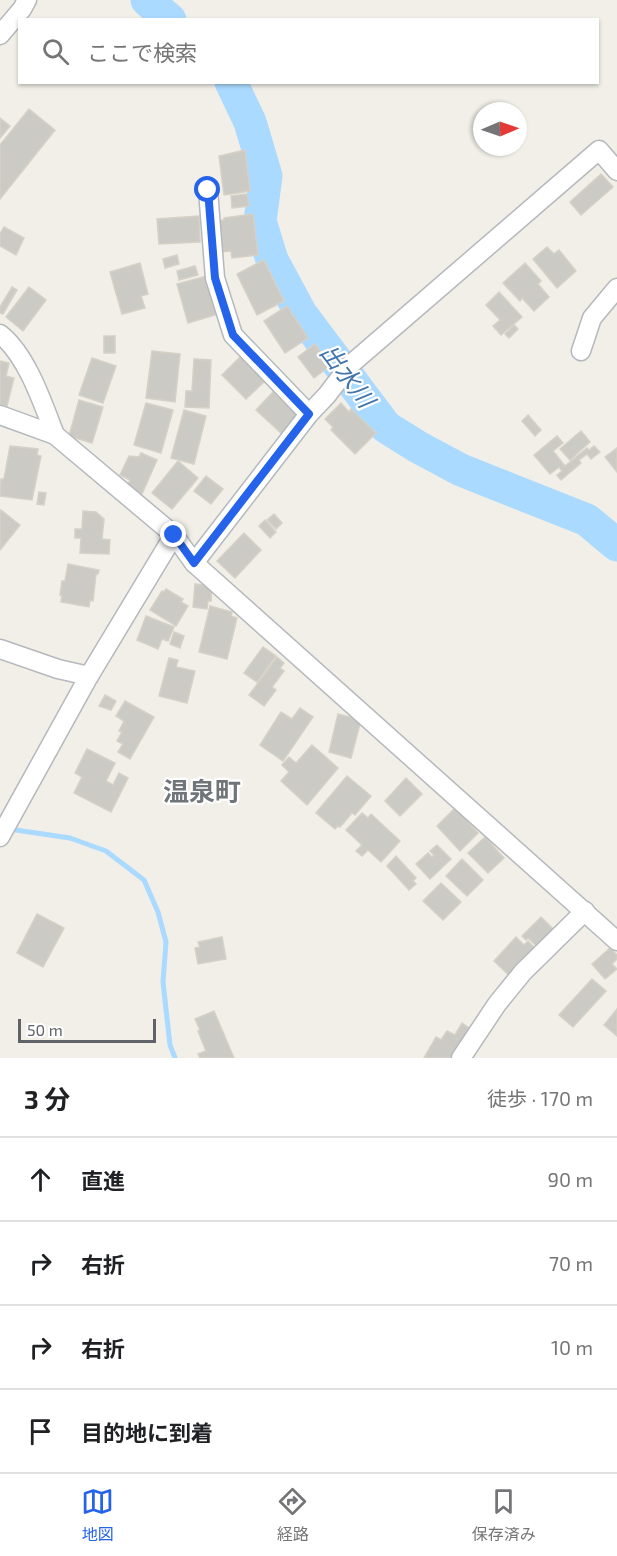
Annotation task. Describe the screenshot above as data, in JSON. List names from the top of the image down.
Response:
{
  "districts": ["温泉町"],
  "water": ["出水川"],
  "scale_bar": "50 m",
  "north": "right",
  "page": {
    "search": "ここで検索",
    "scale": "50 m",
    "heading": ["3 分", "徒歩 · 170 m"],
    "list": [
      ["直進", "90 m"],
      ["右折", "70 m"],
      ["右折", "10 m"],
      "目的地に到着"
    ],
    "nav": ["地図", "経路", "保存済み"]
  }
}
